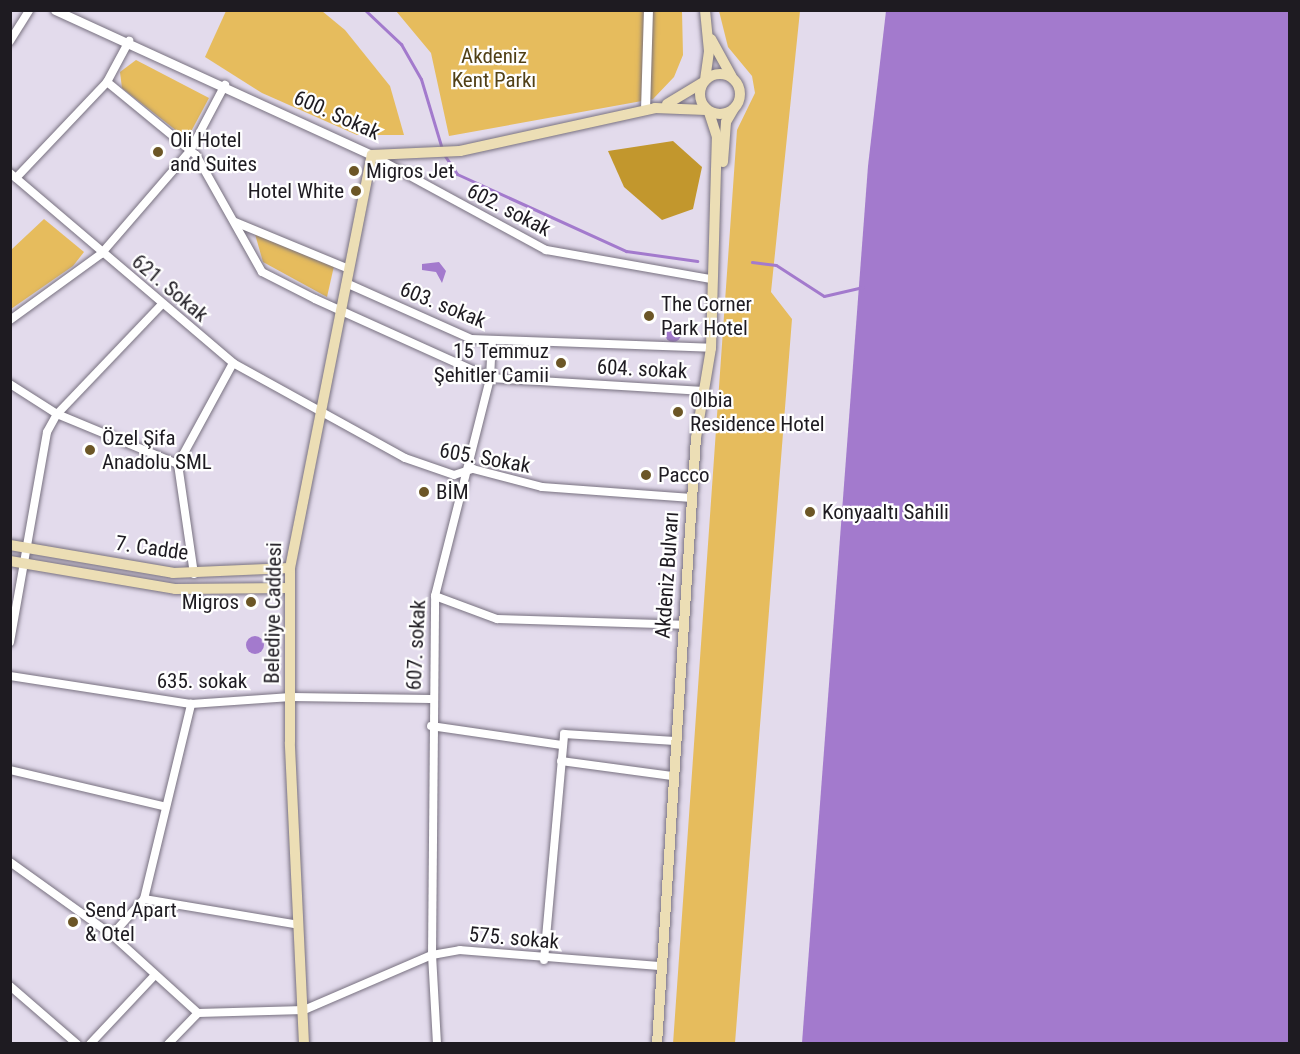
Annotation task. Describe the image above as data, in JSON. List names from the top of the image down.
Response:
{
  "streets": {
    "main road": [
      "600. Sokak",
      "7. Cadde",
      "Akdeniz Bulvarı",
      "Belediye Caddesi"
    ],
    "street": [
      "602. sokak",
      "621. Sokak",
      "603. sokak",
      "604. sokak",
      "605. Sokak",
      "607. sokak",
      "635. sokak",
      "575. sokak"
    ]
  },
  "crossings": [
    ["600. Sokak", "602. sokak"],
    ["600. Sokak", "Belediye Caddesi"],
    ["602. sokak", "Akdeniz Bulvarı"],
    ["602. sokak", "Belediye Caddesi"],
    ["621. Sokak", "605. Sokak"],
    ["621. Sokak", "Belediye Caddesi"],
    ["603. sokak", "Akdeniz Bulvarı"],
    ["603. sokak", "Belediye Caddesi"],
    ["603. sokak", "607. sokak"],
    ["604. sokak", "Akdeniz Bulvarı"],
    ["604. sokak", "Belediye Caddesi"],
    ["604. sokak", "607. sokak"],
    ["605. Sokak", "Akdeniz Bulvarı"],
    ["605. Sokak", "Belediye Caddesi"],
    ["605. Sokak", "607. sokak"],
    ["7. Cadde", "Belediye Caddesi"],
    ["Akdeniz Bulvarı", "575. sokak"],
    ["Belediye Caddesi", "635. sokak"],
    ["Belediye Caddesi", "575. sokak"],
    ["607. sokak", "635. sokak"],
    ["607. sokak", "575. sokak"]
  ],
  "parks": ["Akdeniz Kent Parkı"],
  "places": [
    "Oli Hotel and Suites",
    "Migros Jet",
    "Hotel White",
    "The Corner Park Hotel",
    "15 Temmuz Şehitler Camii",
    "Olbia Residence Hotel",
    "Özel Şifa Anadolu SML",
    "Pacco",
    "BİM",
    "Konyaaltı Sahili",
    "Migros",
    "Send Apart & Otel"
  ]
}
